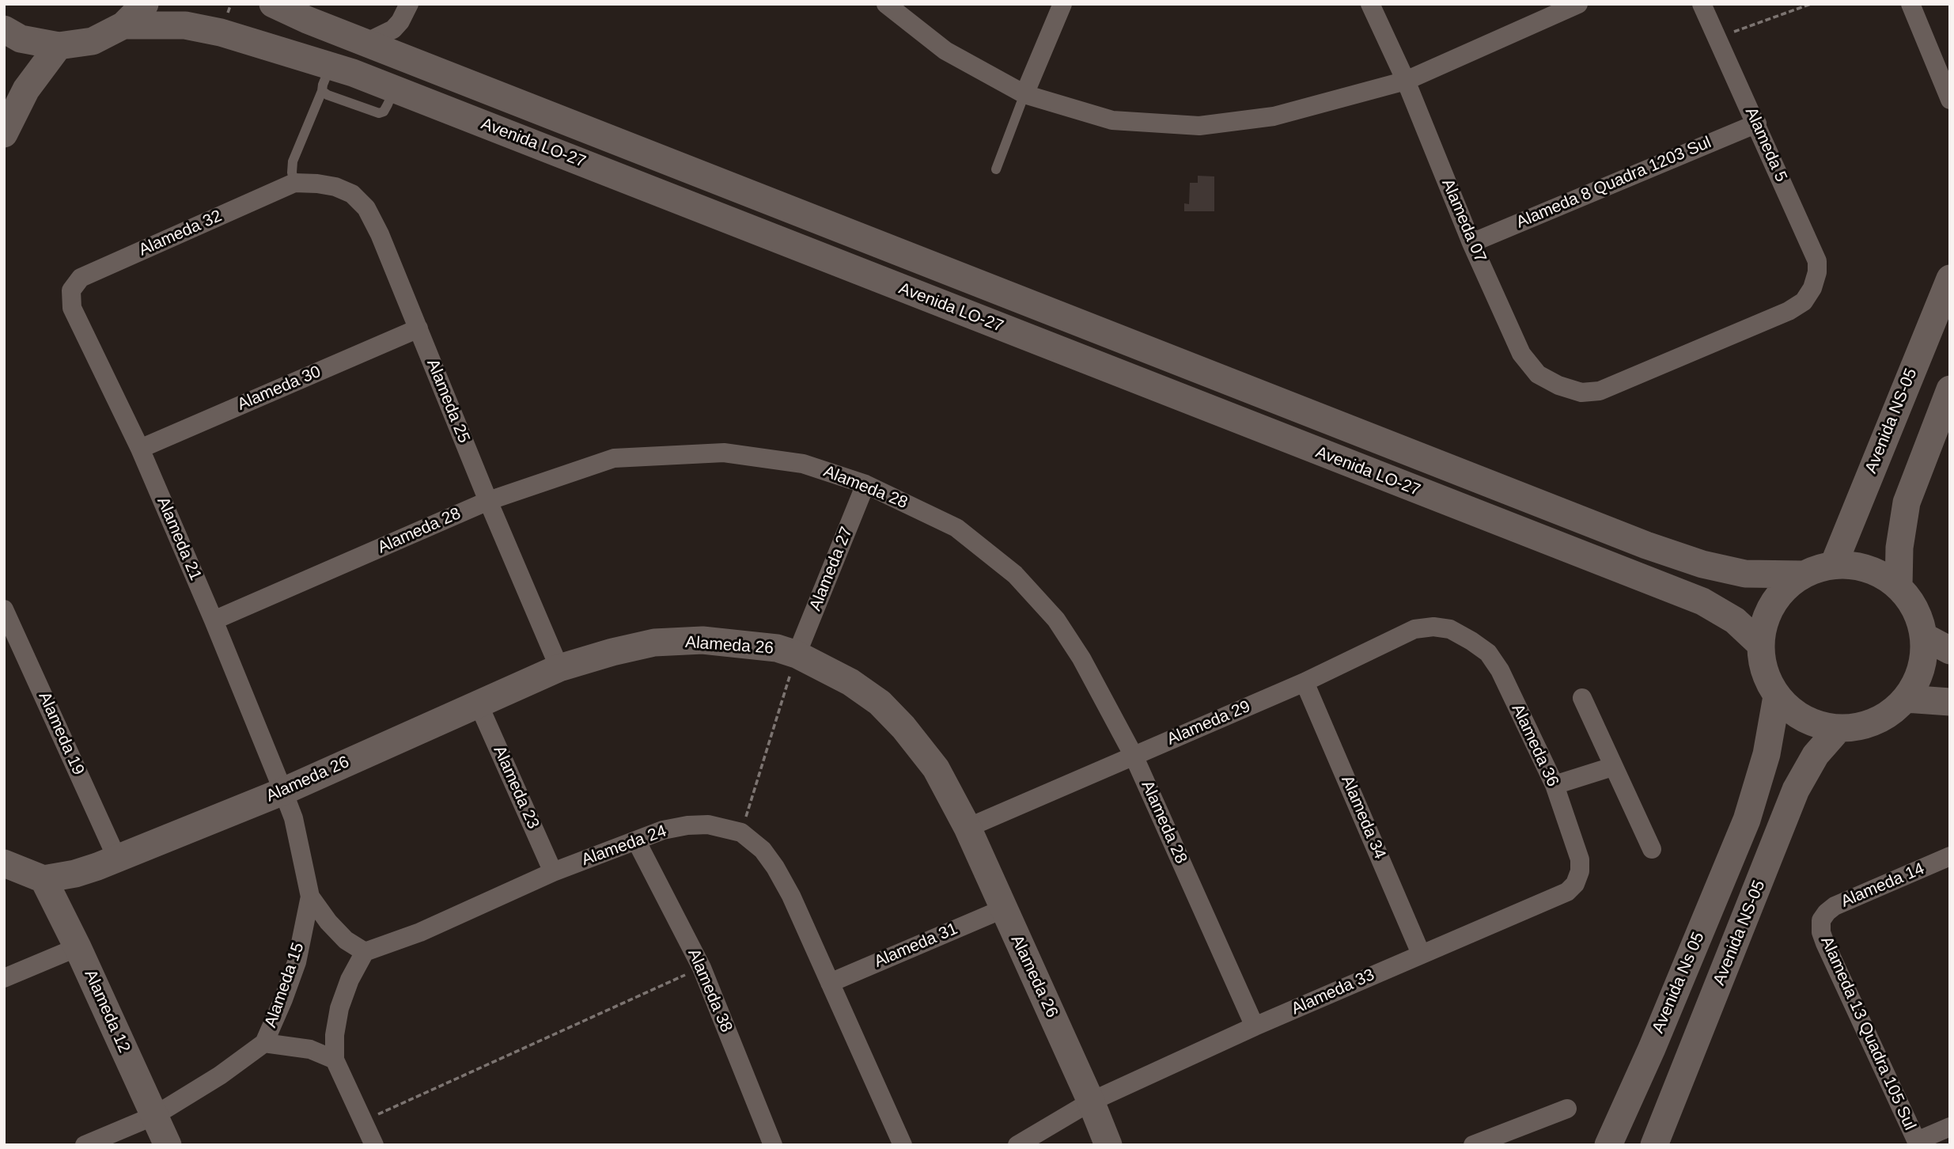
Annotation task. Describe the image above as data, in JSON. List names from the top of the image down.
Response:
{
  "streets": {
    "street": [
      "Avenida LO-27",
      "Alameda 5",
      "Alameda 8 Quadra 1203 Sul",
      "Alameda 07",
      "Alameda 32",
      "Alameda 30",
      "Alameda 25",
      "Avenida NS-05",
      "Alameda 28",
      "Alameda 21",
      "Alameda 27",
      "Alameda 26",
      "Alameda 29",
      "Alameda 19",
      "Alameda 36",
      "Alameda 23",
      "Alameda 34",
      "Alameda 24",
      "Alameda 14",
      "Alameda 31",
      "Avenida Ns 05",
      "Alameda 15",
      "Alameda 38",
      "Alameda 33",
      "Alameda 12",
      "Alameda 13 Quadra 105 Sul"
    ]
  },
  "crossings": [
    ["Avenida LO-27", "Avenida NS-05"],
    ["Avenida LO-27", "Avenida Ns 05"],
    ["Alameda 5", "Alameda 8 Quadra 1203 Sul"],
    ["Alameda 5", "Alameda 07"],
    ["Alameda 8 Quadra 1203 Sul", "Alameda 07"],
    ["Alameda 32", "Alameda 25"],
    ["Alameda 32", "Alameda 21"],
    ["Alameda 30", "Alameda 25"],
    ["Alameda 30", "Alameda 21"],
    ["Alameda 25", "Alameda 28"],
    ["Alameda 25", "Alameda 26"],
    ["Avenida NS-05", "Avenida Ns 05"],
    ["Alameda 28", "Alameda 21"],
    ["Alameda 28", "Alameda 27"],
    ["Alameda 28", "Alameda 29"],
    ["Alameda 28", "Alameda 33"],
    ["Alameda 21", "Alameda 26"],
    ["Alameda 21", "Alameda 15"],
    ["Alameda 27", "Alameda 26"],
    ["Alameda 26", "Alameda 29"],
    ["Alameda 26", "Alameda 19"],
    ["Alameda 26", "Alameda 23"],
    ["Alameda 26", "Alameda 31"],
    ["Alameda 26", "Alameda 15"],
    ["Alameda 26", "Alameda 33"],
    ["Alameda 26", "Alameda 12"],
    ["Alameda 29", "Alameda 36"],
    ["Alameda 29", "Alameda 34"],
    ["Alameda 36", "Alameda 33"],
    ["Alameda 23", "Alameda 24"],
    ["Alameda 34", "Alameda 33"],
    ["Alameda 24", "Alameda 31"],
    ["Alameda 24", "Alameda 38"],
    ["Alameda 14", "Alameda 13 Quadra 105 Sul"],
    ["Alameda 15", "Alameda 12"]
  ]
}
